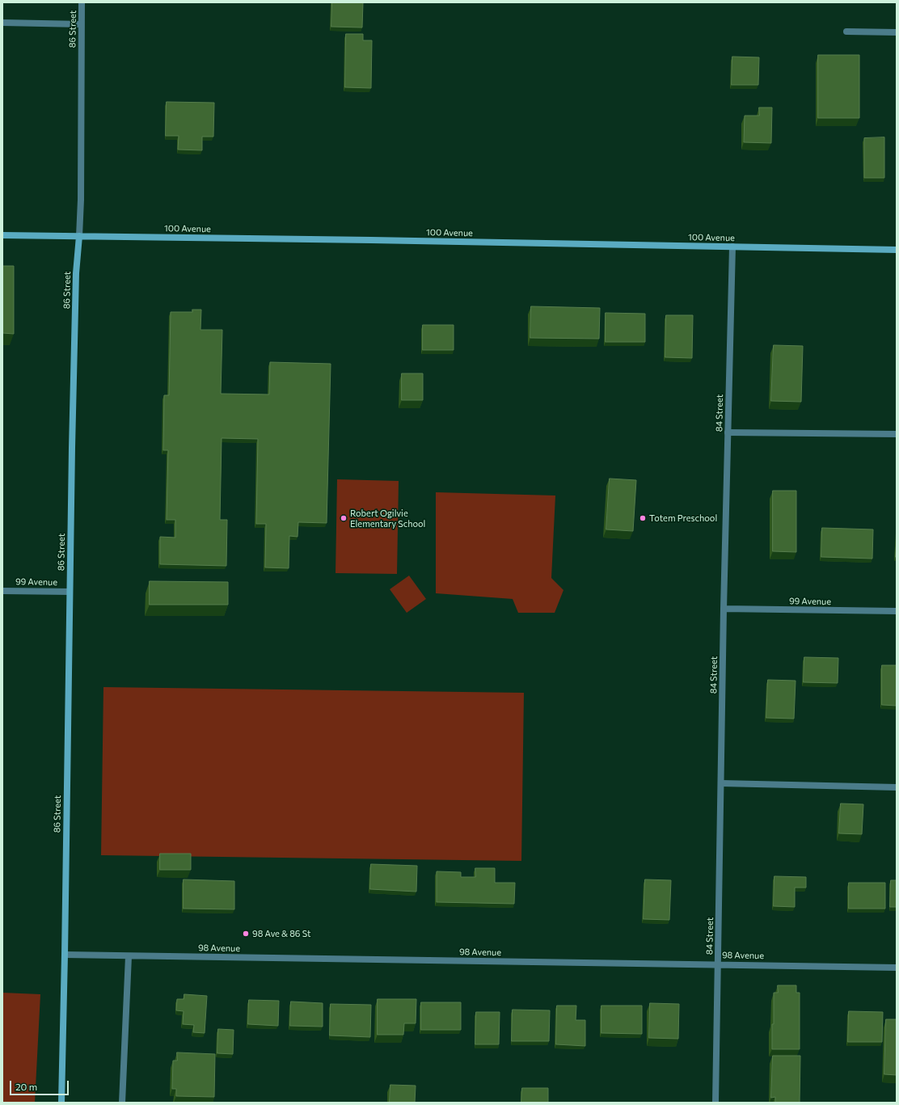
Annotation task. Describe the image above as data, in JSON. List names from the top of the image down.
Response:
{
  "streets": {
    "main road": ["86 Street", "100 Avenue"],
    "street": ["84 Street", "99 Avenue", "98 Avenue"]
  },
  "crossings": [
    ["86 Street", "100 Avenue"],
    ["86 Street", "99 Avenue"],
    ["86 Street", "98 Avenue"],
    ["100 Avenue", "84 Street"],
    ["84 Street", "99 Avenue"],
    ["84 Street", "98 Avenue"]
  ],
  "places": ["Robert Ogilvie Elementary School", "Totem Preschool", "98 Ave & 86 St"],
  "scale_bar": "20 m"
}
